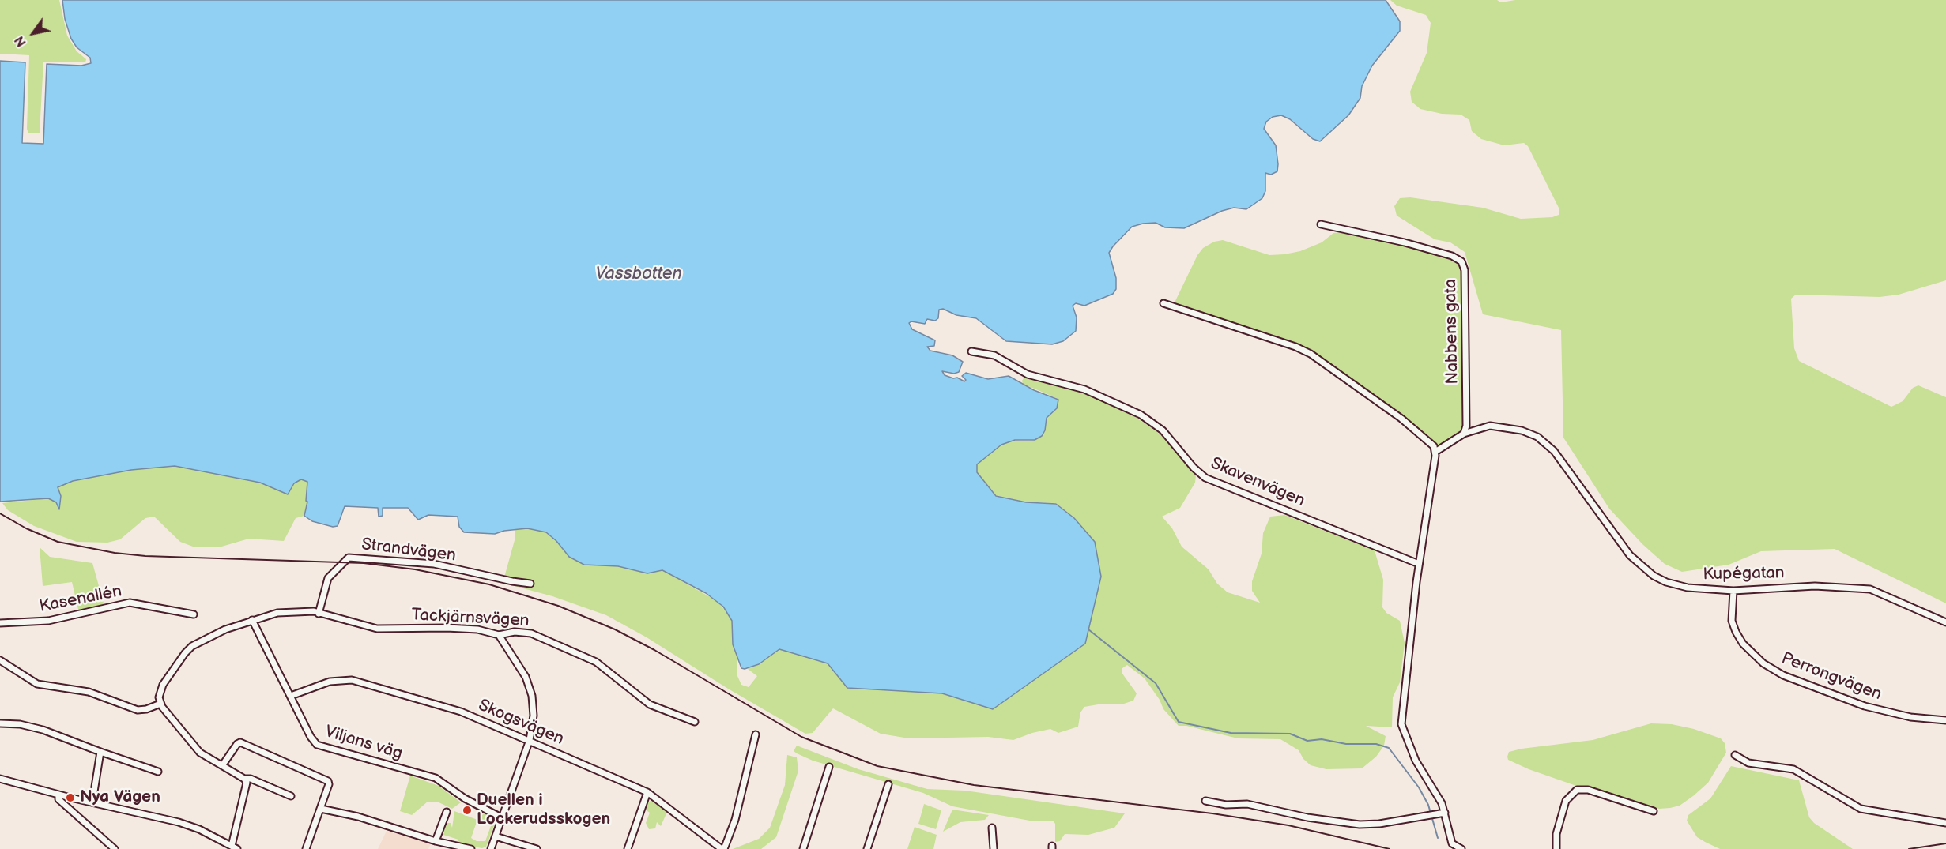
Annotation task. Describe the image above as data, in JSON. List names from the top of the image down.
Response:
{
  "streets": {
    "street": [
      "Nabbens gata",
      "Skavenvägen",
      "Strandvägen",
      "Kupégatan",
      "Kasenallén",
      "Tackjärnsvägen",
      "Perrongvägen",
      "Skogsvägen",
      "Viljans väg"
    ]
  },
  "crossings": [
    ["Nabbens gata", "Kupégatan"],
    ["Strandvägen", "Tackjärnsvägen"],
    ["Kupégatan", "Perrongvägen"],
    ["Tackjärnsvägen", "Viljans väg"],
    ["Skogsvägen", "Viljans väg"]
  ],
  "water": ["Vassbotten"],
  "places": ["Nya Vägen", "Duellen i Lockerudsskogen"],
  "north": "bottom left"
}
